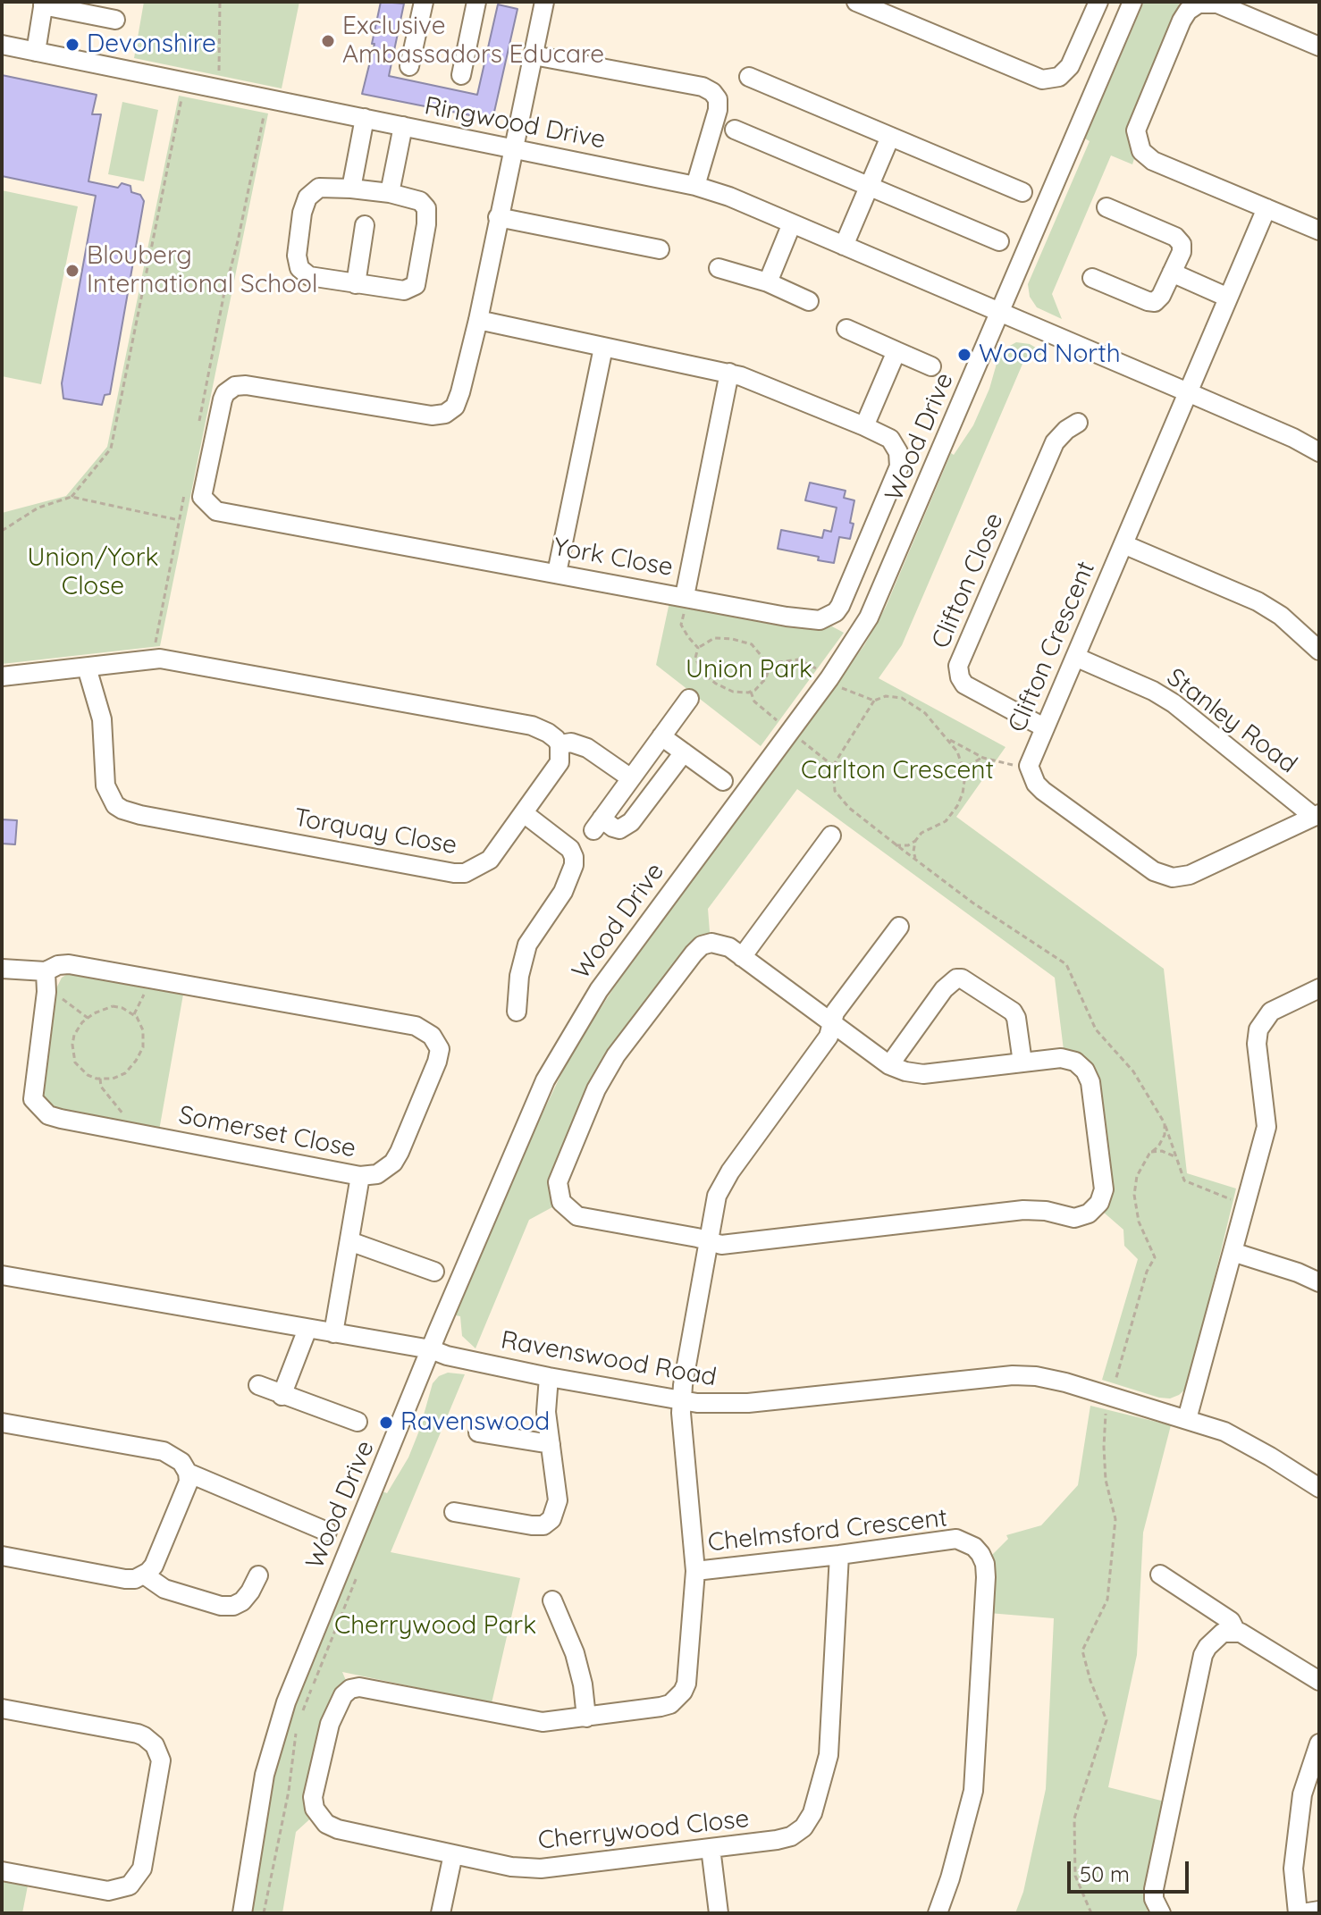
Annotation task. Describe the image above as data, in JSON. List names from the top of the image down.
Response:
{
  "streets": {
    "street": [
      "Ringwood Drive",
      "Wood Drive",
      "York Close",
      "Clifton Close",
      "Clifton Crescent",
      "Stanley Road",
      "Torquay Close",
      "Somerset Close",
      "Ravenswood Road",
      "Chelmsford Crescent",
      "Cherrywood Close"
    ]
  },
  "crossings": [
    ["Ringwood Drive", "Wood Drive"],
    ["Ringwood Drive", "Clifton Crescent"],
    ["Wood Drive", "Ravenswood Road"],
    ["Clifton Close", "Clifton Crescent"],
    ["Clifton Crescent", "Stanley Road"],
    ["Chelmsford Crescent", "Cherrywood Close"]
  ],
  "parks": [
    "Union/York Close",
    "Union Park",
    "Carlton Crescent",
    "Cherrywood Park"
  ],
  "places": [
    "Exclusive Ambassadors Educare",
    "Devonshire",
    "Blouberg International School",
    "Wood North",
    "Ravenswood"
  ],
  "scale_bar": "50 m"
}
